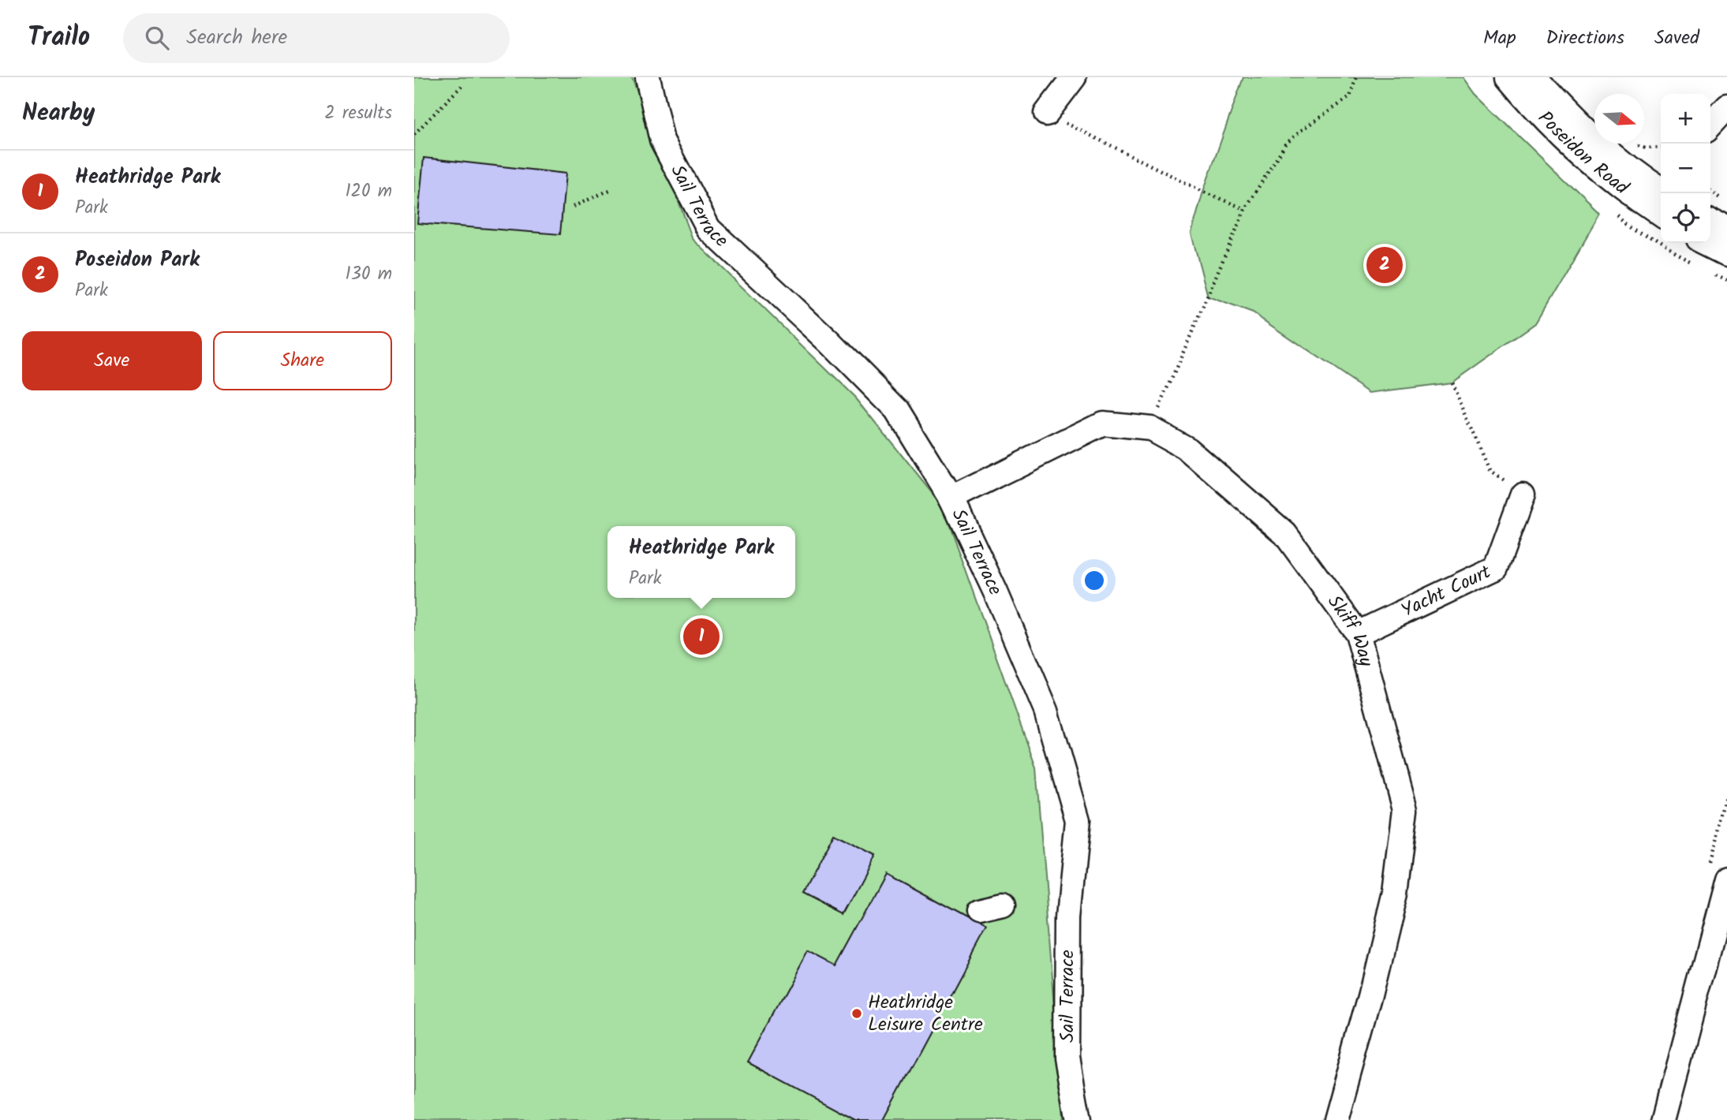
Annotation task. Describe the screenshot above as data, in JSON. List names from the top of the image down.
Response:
{
  "streets": {
    "street": [
      "Poseidon Road",
      "Sail Terrace",
      "Yacht Court",
      "Skiff Way"
    ]
  },
  "crossings": [
    ["Sail Terrace", "Skiff Way"],
    ["Yacht Court", "Skiff Way"]
  ],
  "places": ["Heathridge Leisure Centre"],
  "north": "right",
  "page": {
    "header": "Trailo",
    "search": "Search here",
    "nav": ["Map", "Directions", "Saved"],
    "heading": ["Nearby", "2 results"],
    "map_buttons": ["+", "−"],
    "list": [
      {
        "mark": "1",
        "name": "Heathridge Park",
        "note": "Park",
        "value": "120 m"
      },
      {
        "mark": "2",
        "name": "Poseidon Park",
        "note": "Park",
        "value": "130 m"
      }
    ],
    "pins": ["2", "1"],
    "buttons": ["Save", "Share"],
    "popup": ["Heathridge Park", "Park"]
  }
}
